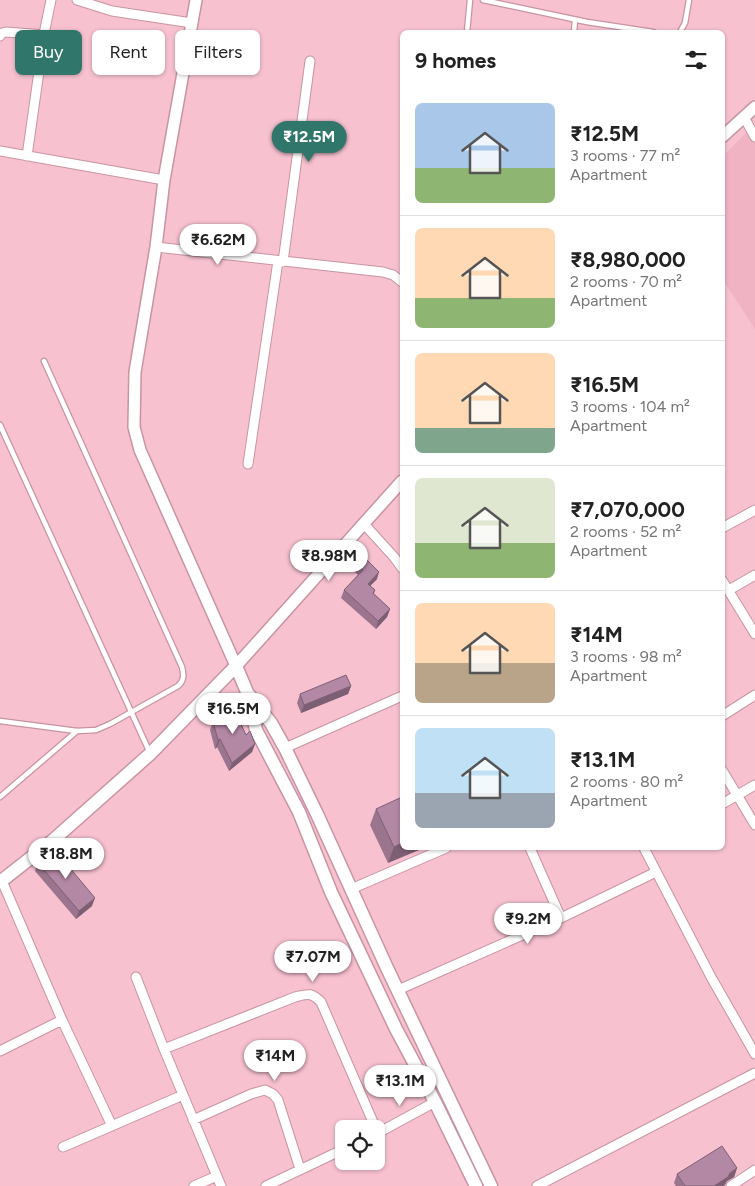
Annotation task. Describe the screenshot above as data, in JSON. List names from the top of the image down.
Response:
{
  "page": {
    "chip": ["Buy", "Rent", "Filters"],
    "heading": "9 homes",
    "list": [
      {
        "name": "₹12.5M",
        "note": "3 rooms · 77 m² · Apartment"
      },
      {
        "name": "₹8,980,000",
        "note": "2 rooms · 70 m² · Apartment"
      },
      {
        "name": "₹16.5M",
        "note": "3 rooms · 104 m² · Apartment"
      },
      {
        "name": "₹7,070,000",
        "note": "2 rooms · 52 m² · Apartment"
      },
      {
        "name": "₹14M",
        "note": "3 rooms · 98 m² · Apartment"
      },
      {
        "name": "₹13.1M",
        "note": "2 rooms · 80 m² · Apartment"
      }
    ],
    "price": [
      "₹12.5M",
      "₹6.62M",
      "₹8.98M",
      "₹16.5M",
      "₹18.8M",
      "₹9.2M",
      "₹7.07M",
      "₹14M",
      "₹13.1M"
    ]
  }
}
